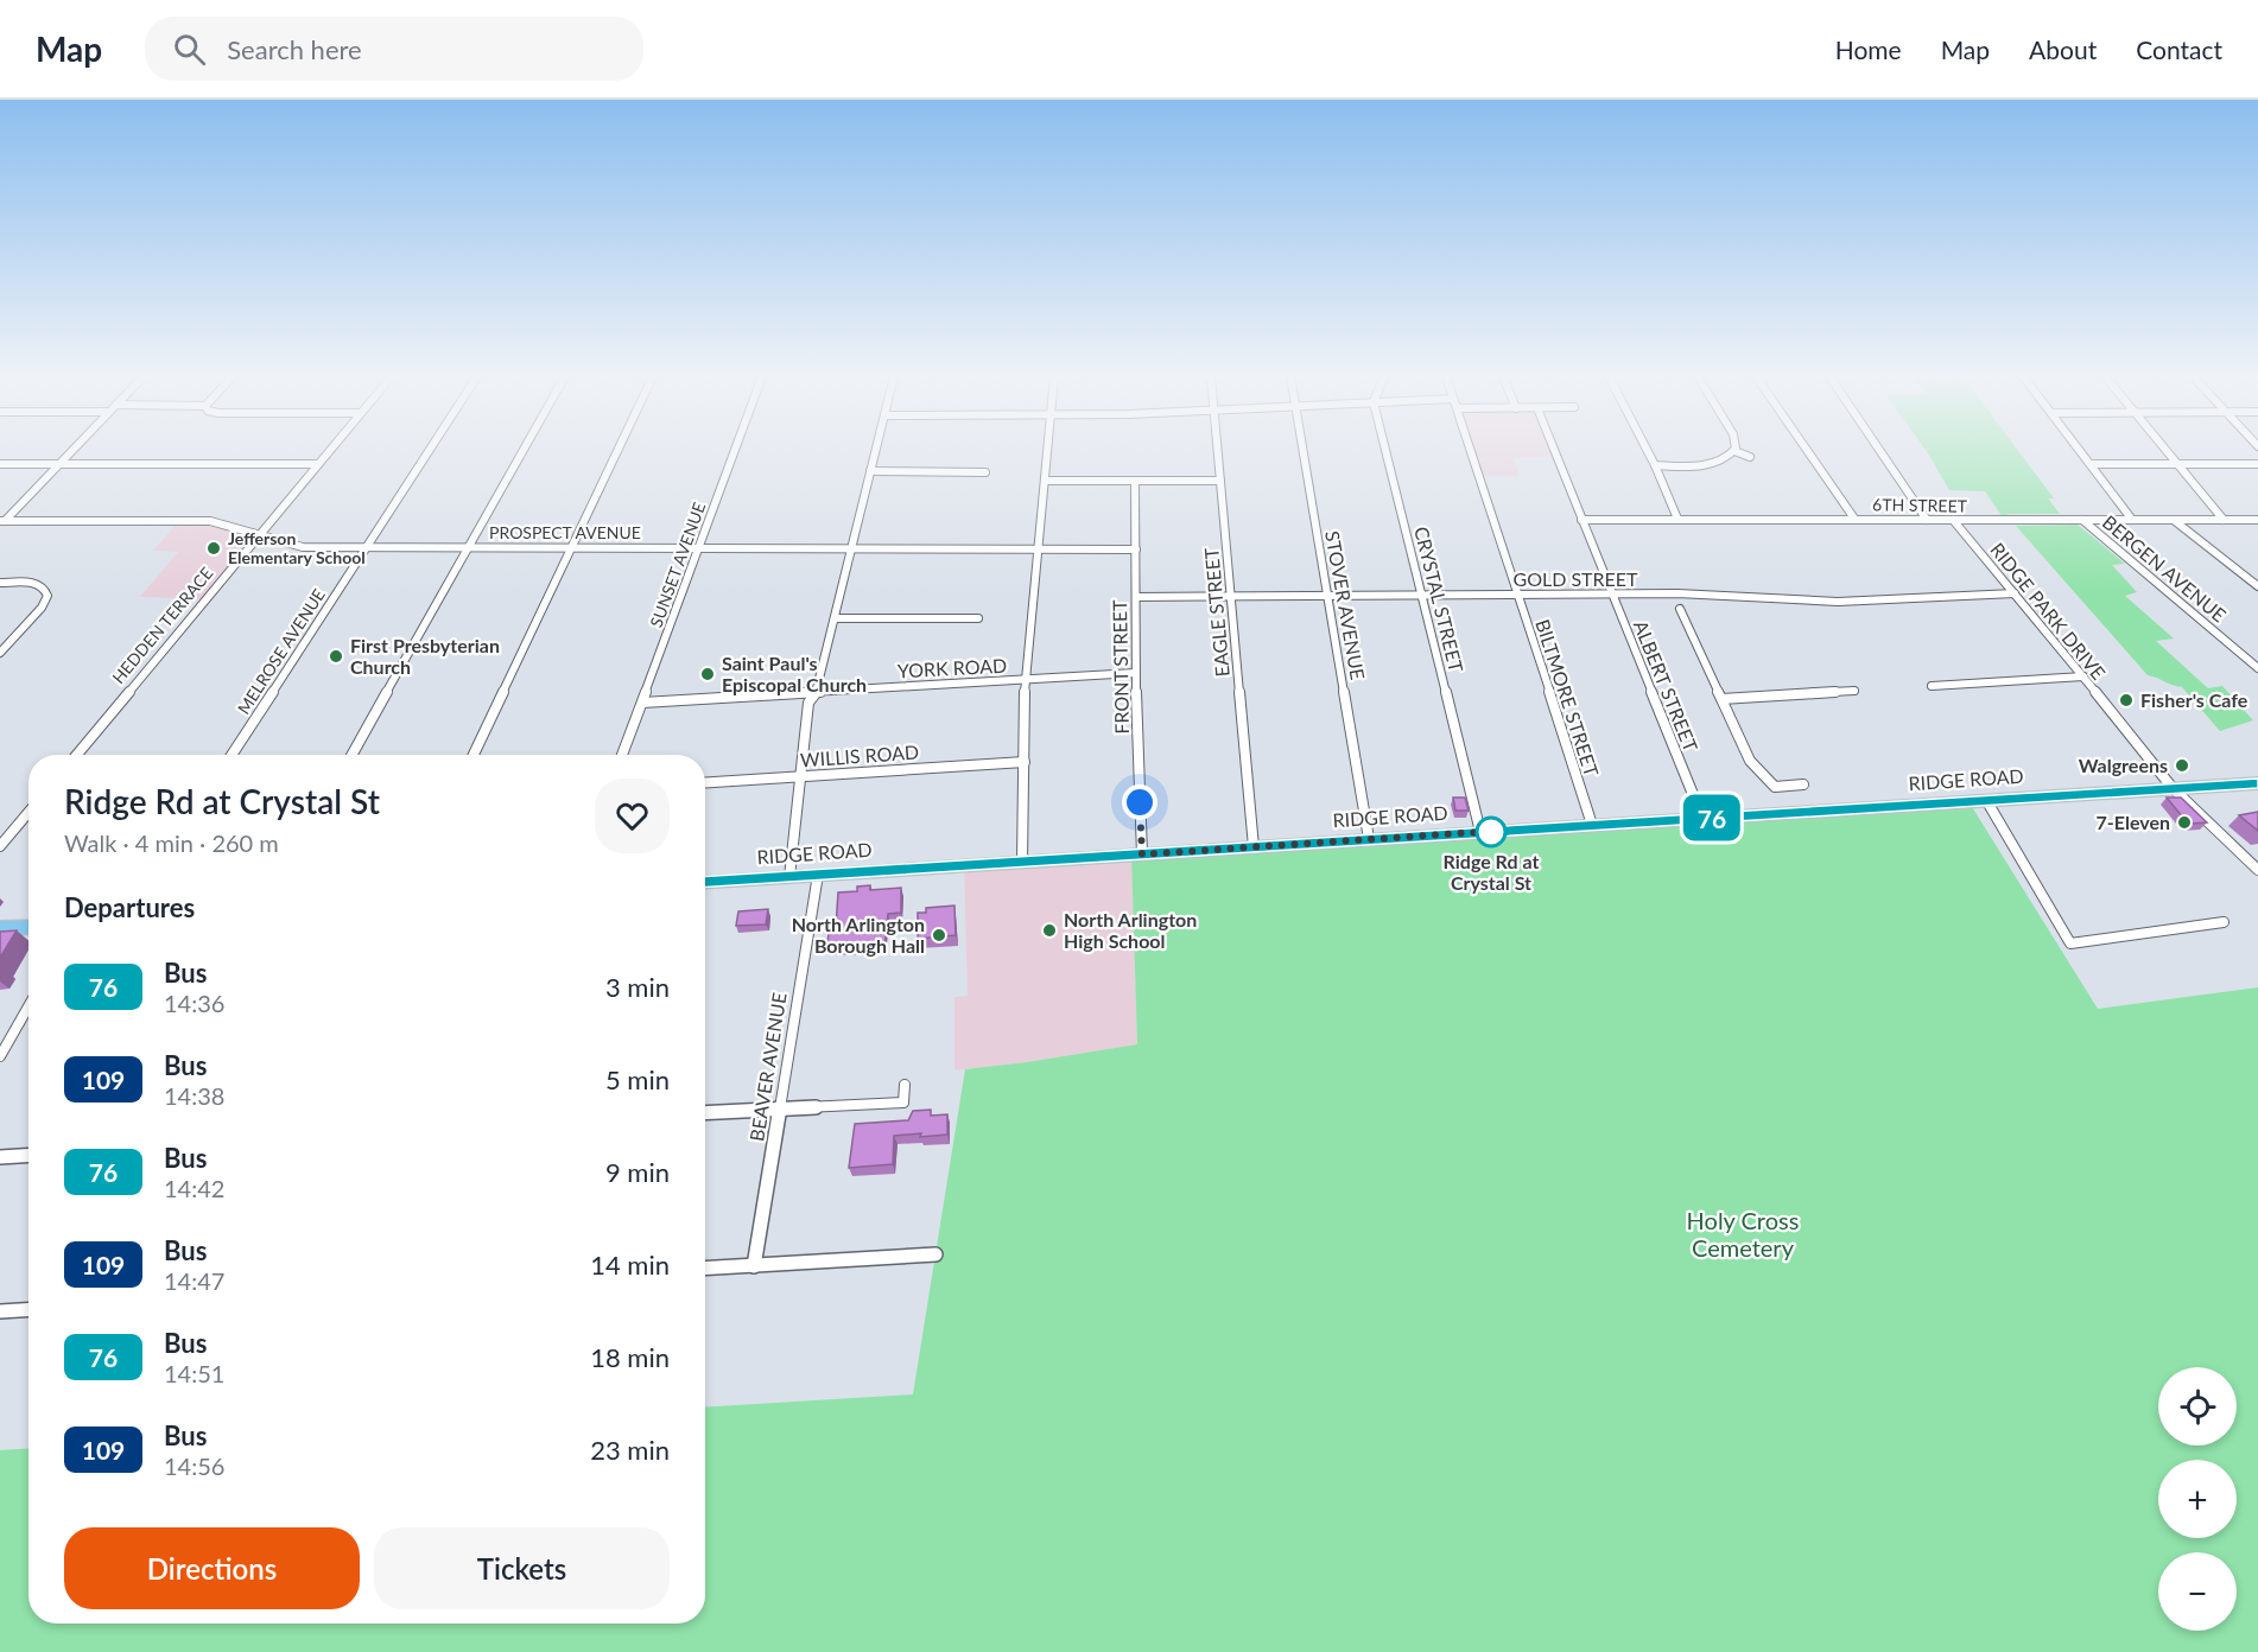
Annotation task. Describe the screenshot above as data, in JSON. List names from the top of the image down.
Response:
{
  "streets": {
    "main road": ["RIDGE ROAD"],
    "street": [
      "6TH STREET",
      "PROSPECT AVENUE",
      "SUNSET AVENUE",
      "BERGEN AVENUE",
      "GOLD STREET",
      "CRYSTAL STREET",
      "STOVER AVENUE",
      "RIDGE PARK DRIVE",
      "EAGLE STREET",
      "HEDDEN TERRACE",
      "MELROSE AVENUE",
      "FRONT STREET",
      "YORK ROAD",
      "ALBERT STREET",
      "BILTMORE STREET",
      "WILLIS ROAD",
      "BEAVER AVENUE"
    ]
  },
  "crossings": [
    ["6TH STREET", "BERGEN AVENUE"],
    ["6TH STREET", "RIDGE PARK DRIVE"],
    ["6TH STREET", "ALBERT STREET"],
    ["PROSPECT AVENUE", "SUNSET AVENUE"],
    ["PROSPECT AVENUE", "HEDDEN TERRACE"],
    ["PROSPECT AVENUE", "MELROSE AVENUE"],
    ["PROSPECT AVENUE", "FRONT STREET"],
    ["SUNSET AVENUE", "YORK ROAD"],
    ["GOLD STREET", "CRYSTAL STREET"],
    ["GOLD STREET", "STOVER AVENUE"],
    ["GOLD STREET", "RIDGE PARK DRIVE"],
    ["GOLD STREET", "EAGLE STREET"],
    ["GOLD STREET", "FRONT STREET"],
    ["GOLD STREET", "ALBERT STREET"],
    ["GOLD STREET", "BILTMORE STREET"],
    ["CRYSTAL STREET", "RIDGE ROAD"],
    ["STOVER AVENUE", "RIDGE ROAD"],
    ["RIDGE PARK DRIVE", "RIDGE ROAD"],
    ["EAGLE STREET", "RIDGE ROAD"],
    ["FRONT STREET", "YORK ROAD"],
    ["FRONT STREET", "RIDGE ROAD"],
    ["ALBERT STREET", "RIDGE ROAD"],
    ["BILTMORE STREET", "RIDGE ROAD"],
    ["RIDGE ROAD", "BEAVER AVENUE"]
  ],
  "parks": ["Holy Cross Cemetery"],
  "places": [
    "Jefferson Elementary School",
    "First Presbyterian Church",
    "Saint Paul's Episcopal Church",
    "Fisher's Cafe",
    "Walgreens",
    "7-Eleven",
    "Ridge Rd at Crystal St",
    "North Arlington High School",
    "North Arlington Borough Hall"
  ],
  "lines": ["bus line 76"],
  "page": {
    "header": "Map",
    "search": "Search here",
    "nav": [
      "Home",
      "Map",
      "About",
      "Contact"
    ],
    "on_map": "76",
    "heading": [
      ["Ridge Rd at Crystal St", "Walk · 4 min · 260 m"],
      "Departures"
    ],
    "list": [
      {
        "mark": "76",
        "name": "Bus",
        "note": "14:36",
        "value": "3 min"
      },
      {
        "mark": "109",
        "name": "Bus",
        "note": "14:38",
        "value": "5 min"
      },
      {
        "mark": "76",
        "name": "Bus",
        "note": "14:42",
        "value": "9 min"
      },
      {
        "mark": "109",
        "name": "Bus",
        "note": "14:47",
        "value": "14 min"
      },
      {
        "mark": "76",
        "name": "Bus",
        "note": "14:51",
        "value": "18 min"
      },
      {
        "mark": "109",
        "name": "Bus",
        "note": "14:56",
        "value": "23 min"
      }
    ],
    "map_buttons": ["+", "−"],
    "buttons": ["Directions", "Tickets"]
  }
}
